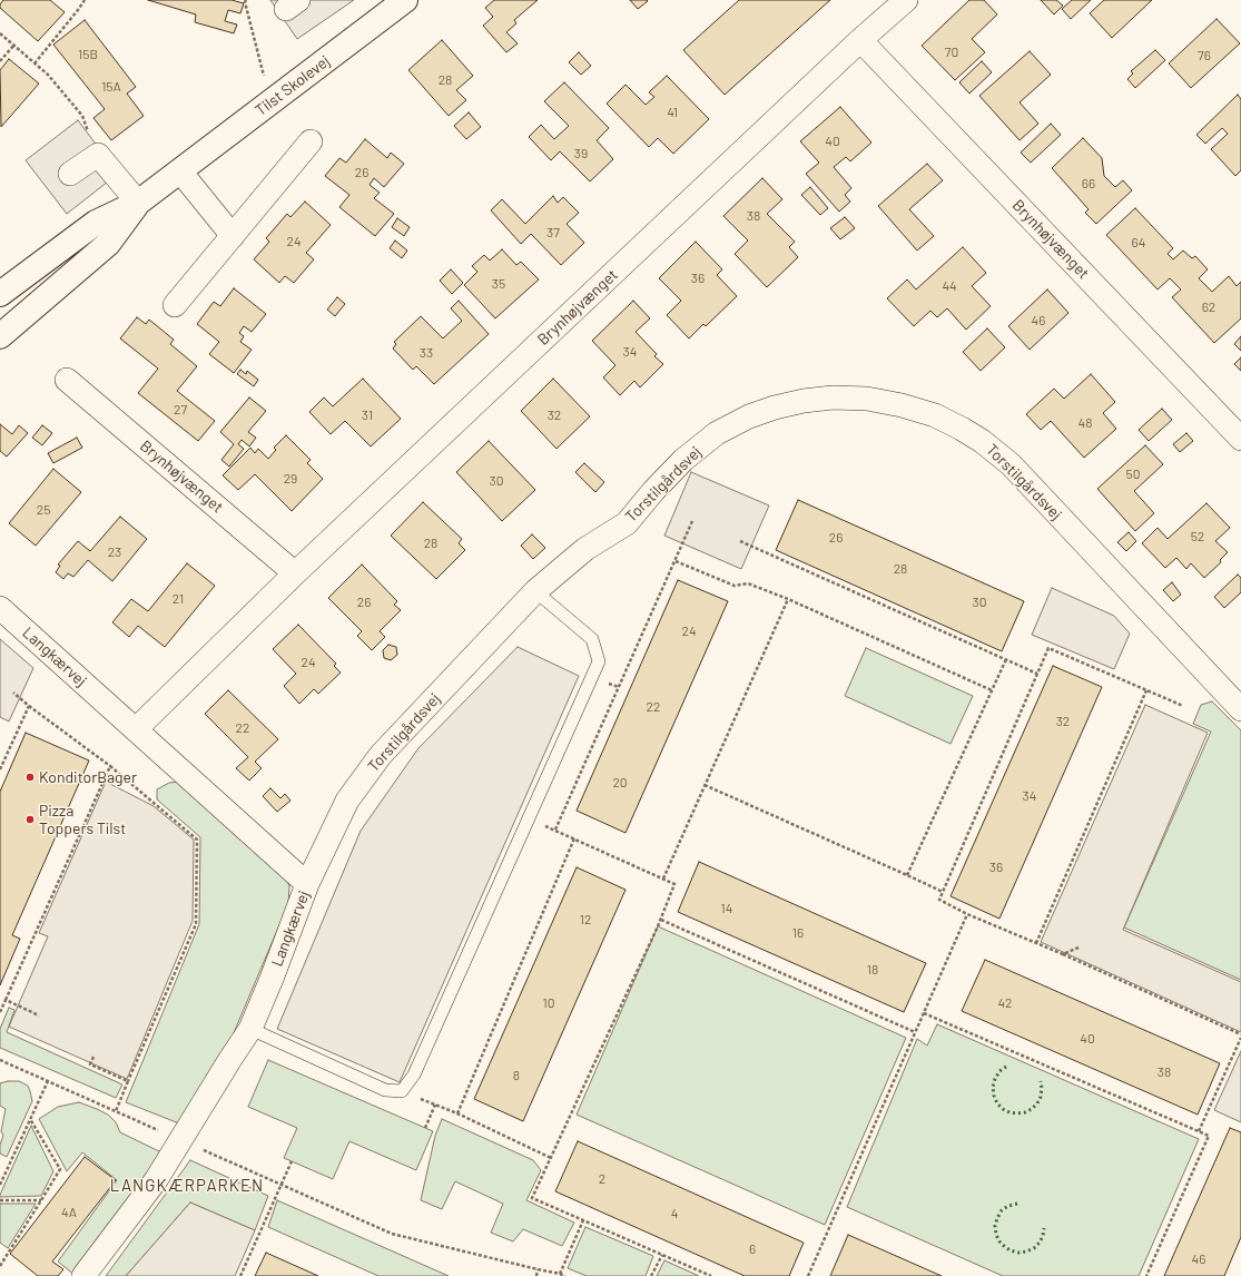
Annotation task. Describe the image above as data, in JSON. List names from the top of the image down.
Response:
{
  "streets": {
    "street": [
      "Tilst Skolevej",
      "Brynhøjvænget",
      "Torstilgårdsvej",
      "Langkærvej"
    ]
  },
  "crossings": [
    ["Brynhøjvænget", "Langkærvej"],
    ["Torstilgårdsvej", "Langkærvej"]
  ],
  "districts": ["LANGKÆRPARKEN"],
  "places": ["KonditorBager", "Pizza Toppers Tilst"],
  "house_numbers": [
    "70",
    "15B",
    "76",
    "28",
    "15A",
    "41",
    "40",
    "39",
    "26",
    "66",
    "38",
    "37",
    "24",
    "64",
    "36",
    "35",
    "44",
    "62",
    "46",
    "34",
    "33",
    "27",
    "31",
    "32",
    "48",
    "50",
    "29",
    "30",
    "25",
    "52",
    "26",
    "28",
    "23",
    "28",
    "21",
    "26",
    "30",
    "24",
    "24",
    "22",
    "32",
    "22",
    "20",
    "34",
    "36",
    "14",
    "12",
    "16",
    "18",
    "10",
    "42",
    "40",
    "38",
    "8",
    "2",
    "4A",
    "4",
    "6",
    "46"
  ]
}
